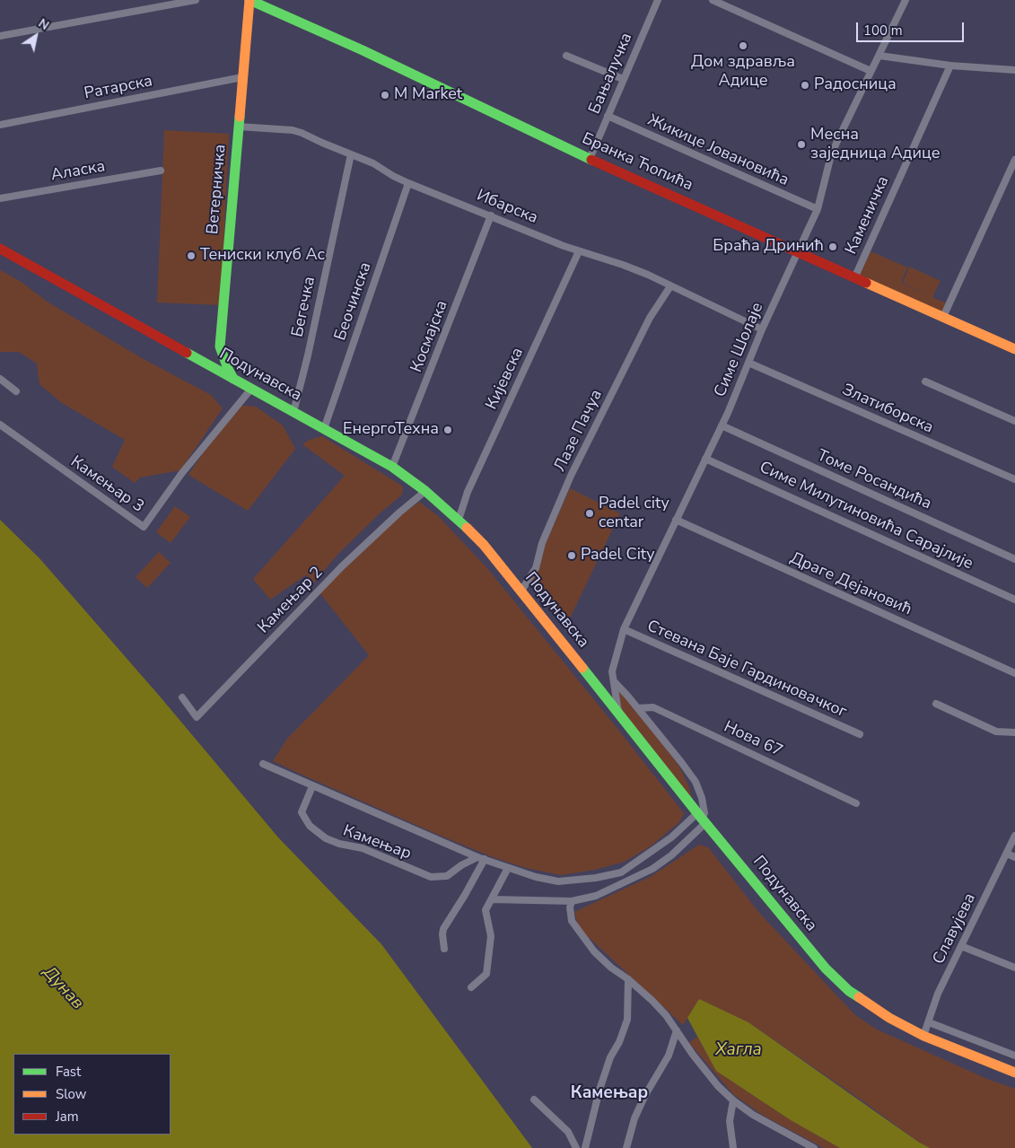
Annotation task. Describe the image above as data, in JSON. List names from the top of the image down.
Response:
{
  "streets": {
    "street": [
      "Бањалучка",
      "Ратарска",
      "Жикице Јовановића",
      "Бранка Ћопића",
      "Аласка",
      "Ветерничка",
      "Ибарска",
      "Каменичка",
      "Беочинска",
      "Бегечка",
      "Космајска",
      "Симе Шолаје",
      "Подунавска",
      "Кијевска",
      "Златиборска",
      "Лазе Пачуа",
      "Томе Росандића",
      "Камењар 3",
      "Симе Милутиновића Сарајлије",
      "Драге Дејановић",
      "Камењар 2",
      "Стевана Баје Гардиновачког",
      "Нова 67",
      "Камењар",
      "Славујева"
    ]
  },
  "crossings": [
    ["Бањалучка", "Жикице Јовановића"],
    ["Бањалучка", "Бранка Ћопића"],
    ["Ратарска", "Ветерничка"],
    ["Жикице Јовановића", "Симе Шолаје"],
    ["Бранка Ћопића", "Ветерничка"],
    ["Бранка Ћопића", "Каменичка"],
    ["Бранка Ћопића", "Симе Шолаје"],
    ["Ветерничка", "Ибарска"],
    ["Ветерничка", "Подунавска"],
    ["Ибарска", "Беочинска"],
    ["Ибарска", "Бегечка"],
    ["Ибарска", "Космајска"],
    ["Ибарска", "Симе Шолаје"],
    ["Ибарска", "Кијевска"],
    ["Ибарска", "Лазе Пачуа"],
    ["Беочинска", "Подунавска"],
    ["Бегечка", "Подунавска"],
    ["Космајска", "Подунавска"],
    ["Симе Шолаје", "Подунавска"],
    ["Симе Шолаје", "Златиборска"],
    ["Симе Шолаје", "Томе Росандића"],
    ["Симе Шолаје", "Симе Милутиновића Сарајлије"],
    ["Симе Шолаје", "Драге Дејановић"],
    ["Симе Шолаје", "Стевана Баје Гардиновачког"],
    ["Подунавска", "Кијевска"],
    ["Подунавска", "Лазе Пачуа"],
    ["Подунавска", "Камењар 3"],
    ["Подунавска", "Камењар 2"],
    ["Подунавска", "Камењар"],
    ["Подунавска", "Славујева"]
  ],
  "districts": ["Камењар"],
  "water": ["Дунав", "Хагла"],
  "places": [
    "Дом здравља Адице",
    "Радосница",
    "M Market",
    "Месна заједница Адице",
    "Браћа Дринић",
    "Тениски клуб Ас",
    "ЕнергоТехна",
    "Padel city centar",
    "Padel City"
  ],
  "legend": ["Fast", "Slow", "Jam"],
  "scale_bar": "100 m",
  "north": "top right"
}
